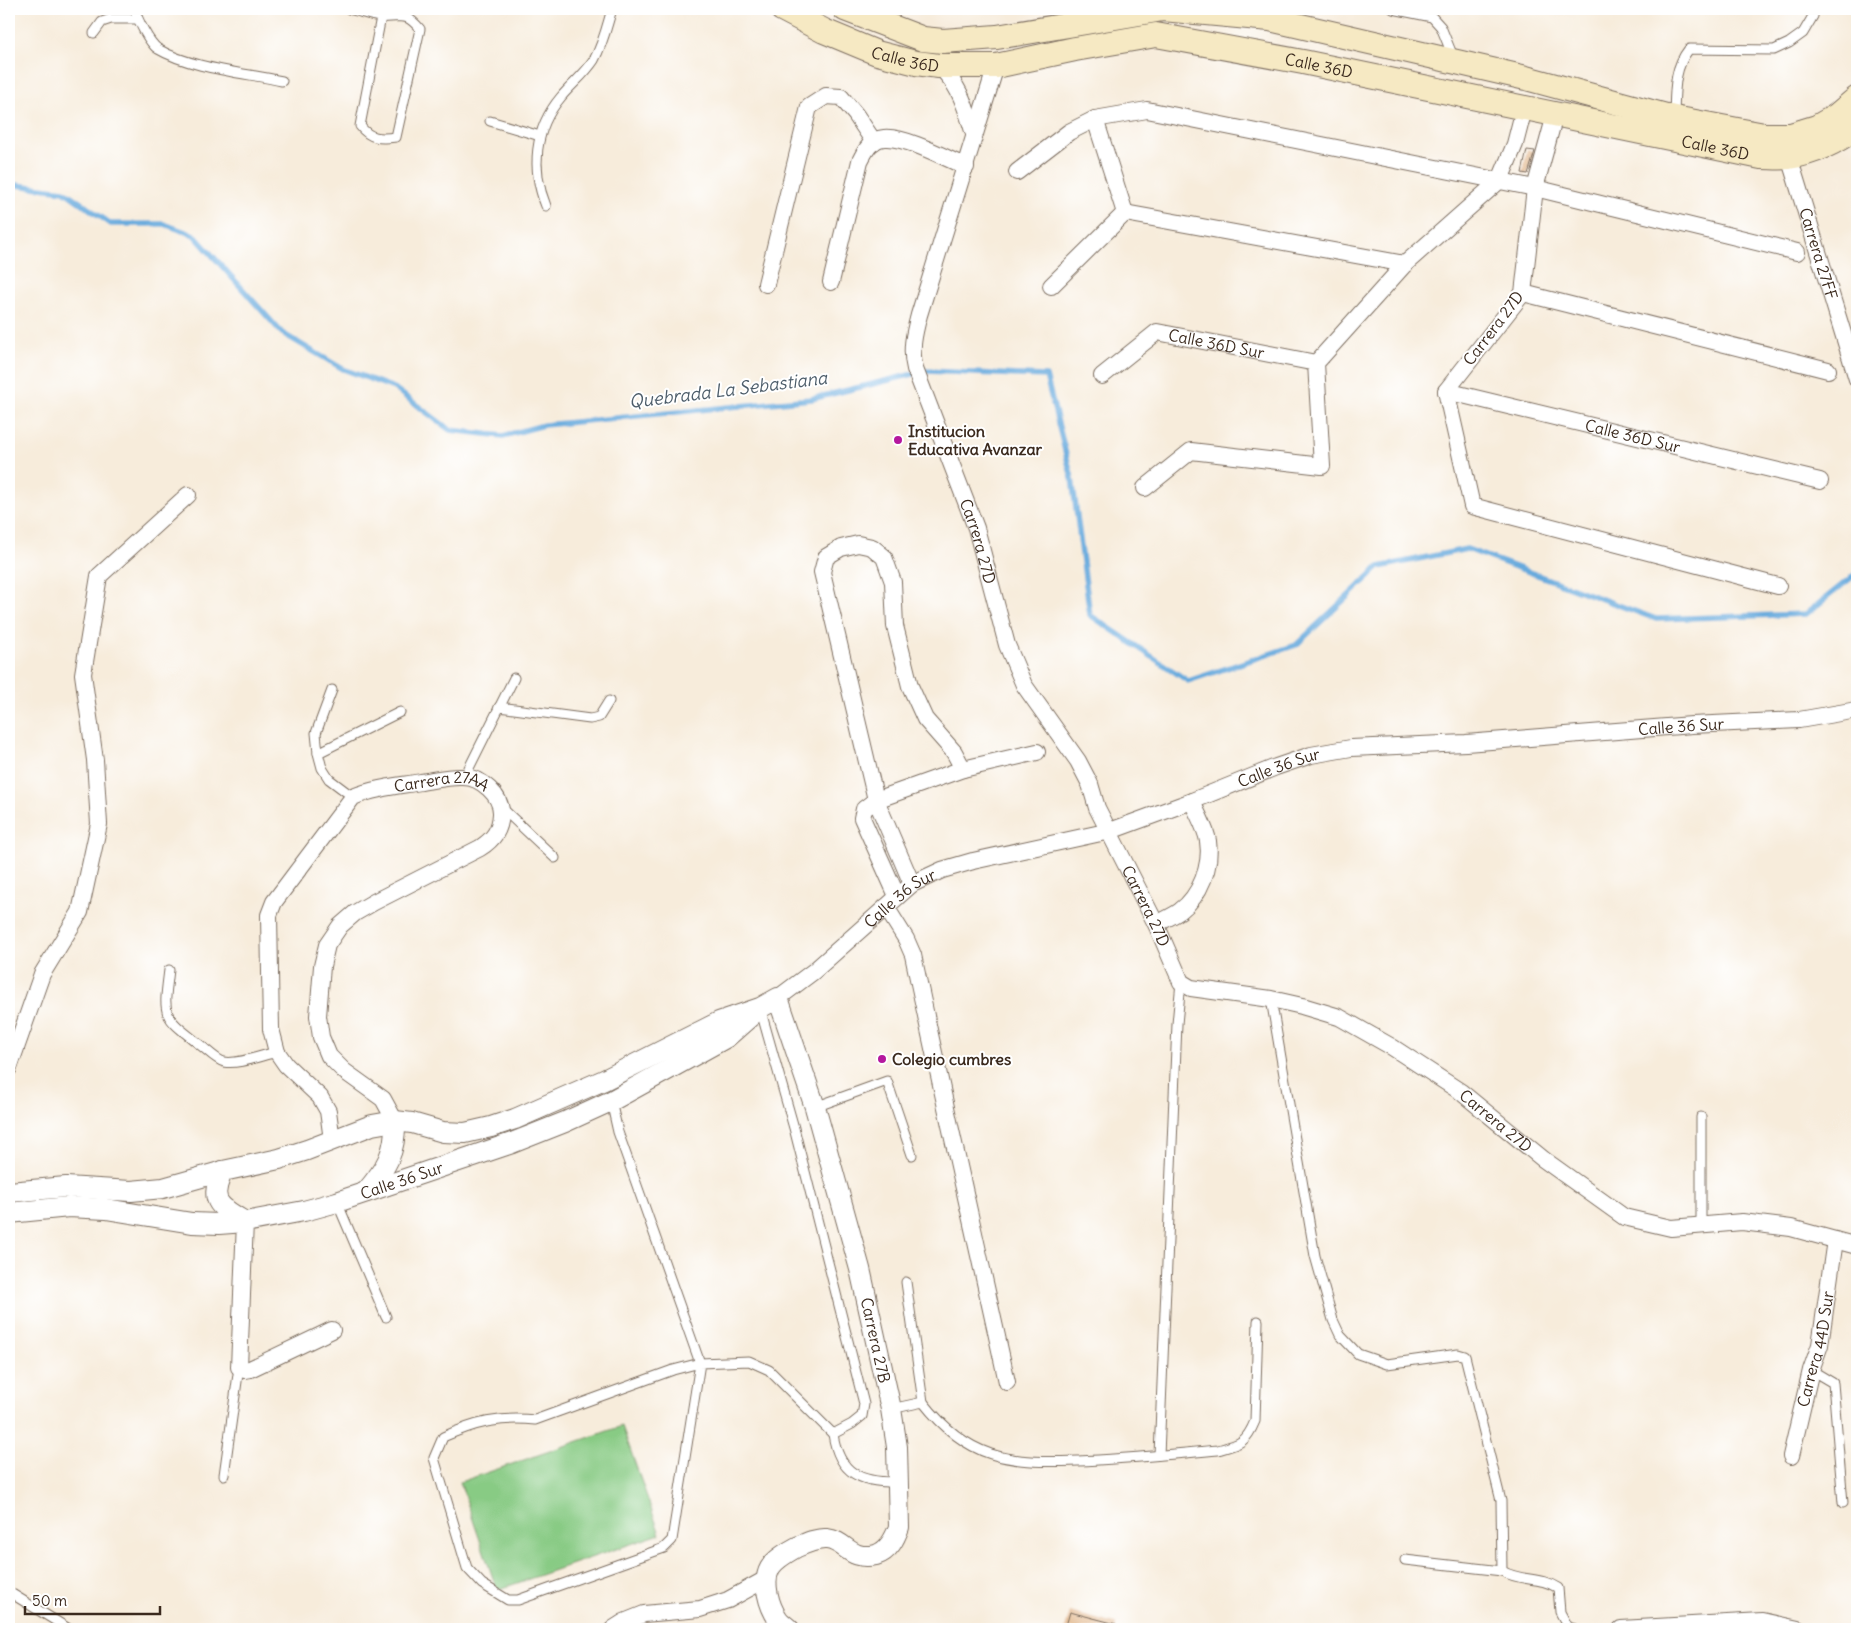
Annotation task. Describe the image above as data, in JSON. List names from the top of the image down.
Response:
{
  "streets": {
    "main road": ["Calle 36D"],
    "street": [
      "Carrera 27FF",
      "Carrera 27D",
      "Calle 36D Sur",
      "Calle 36 Sur",
      "Carrera 27AA",
      "Carrera 27B",
      "Carrera 44D Sur"
    ]
  },
  "crossings": [
    ["Calle 36D", "Carrera 27FF"],
    ["Calle 36D", "Carrera 27D"],
    ["Carrera 27D", "Calle 36D Sur"],
    ["Carrera 27D", "Calle 36 Sur"],
    ["Carrera 27D", "Carrera 44D Sur"],
    ["Calle 36 Sur", "Carrera 27AA"],
    ["Calle 36 Sur", "Carrera 27B"]
  ],
  "water": ["Quebrada La Sebastiana"],
  "places": ["Institucion Educativa Avanzar", "Colegio cumbres"],
  "scale_bar": "50 m"
}
